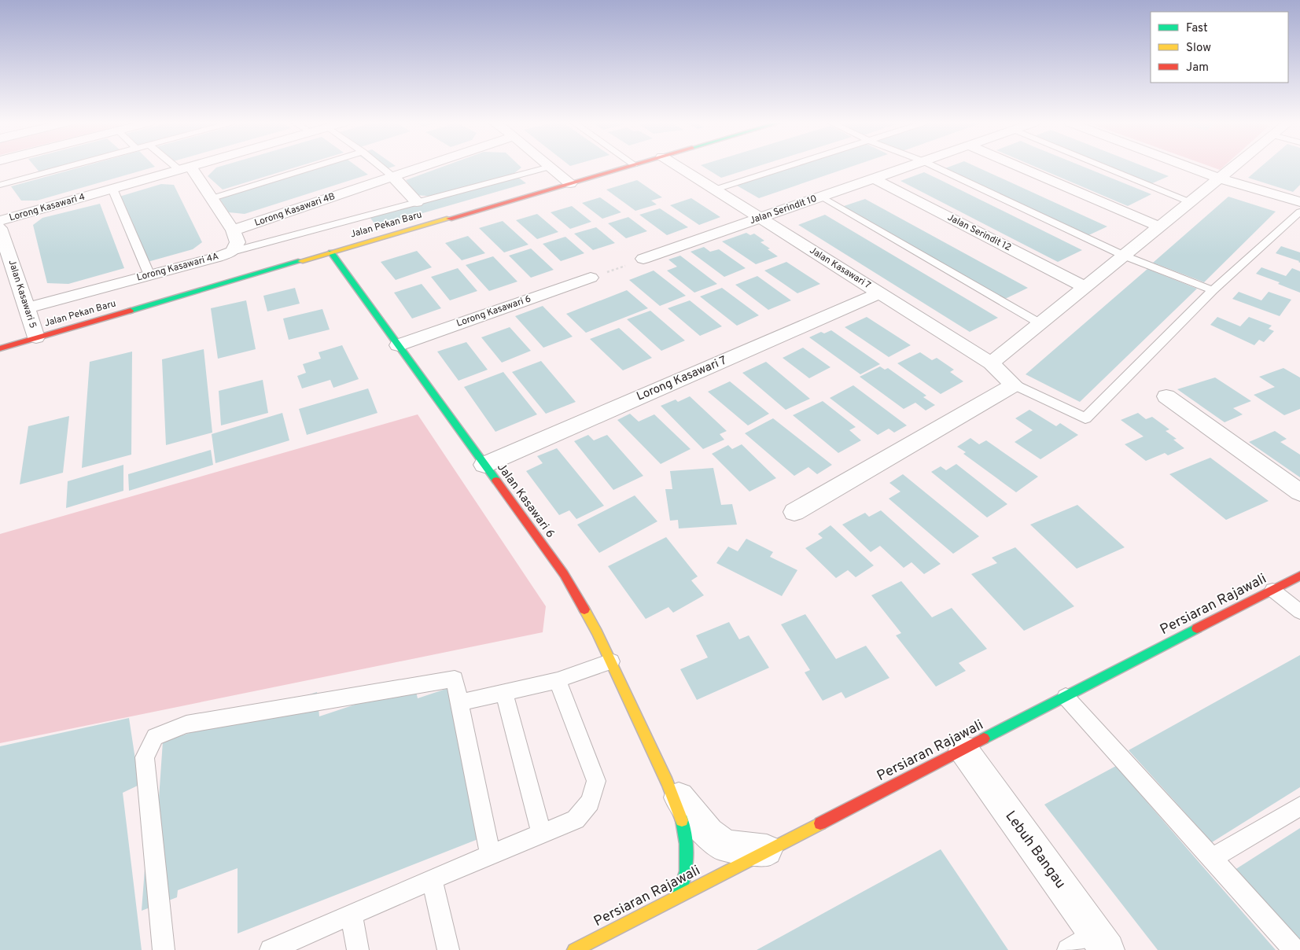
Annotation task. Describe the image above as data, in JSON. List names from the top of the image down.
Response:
{
  "streets": {
    "street": [
      "Lorong Kasawari 4",
      "Lorong Kasawari 4B",
      "Jalan Serindit 10",
      "Jalan Pekan Baru",
      "Jalan Serindit 12",
      "Lorong Kasawari 4A",
      "Jalan Kasawari 7",
      "Jalan Kasawari 5",
      "Lorong Kasawari 6",
      "Lorong Kasawari 7",
      "Jalan Kasawari 6",
      "Persiaran Rajawali",
      "Lebuh Bangau"
    ]
  },
  "crossings": [
    ["Lorong Kasawari 4", "Lorong Kasawari 4A"],
    ["Lorong Kasawari 4B", "Lorong Kasawari 4A"],
    ["Jalan Serindit 10", "Jalan Serindit 12"],
    ["Jalan Serindit 10", "Jalan Kasawari 7"],
    ["Jalan Pekan Baru", "Jalan Kasawari 5"],
    ["Jalan Pekan Baru", "Jalan Kasawari 6"],
    ["Lorong Kasawari 4A", "Jalan Kasawari 5"],
    ["Jalan Kasawari 7", "Lorong Kasawari 7"],
    ["Lorong Kasawari 6", "Jalan Kasawari 6"],
    ["Lorong Kasawari 7", "Jalan Kasawari 6"],
    ["Jalan Kasawari 6", "Persiaran Rajawali"],
    ["Persiaran Rajawali", "Lebuh Bangau"]
  ],
  "legend": ["Fast", "Slow", "Jam"]
}
